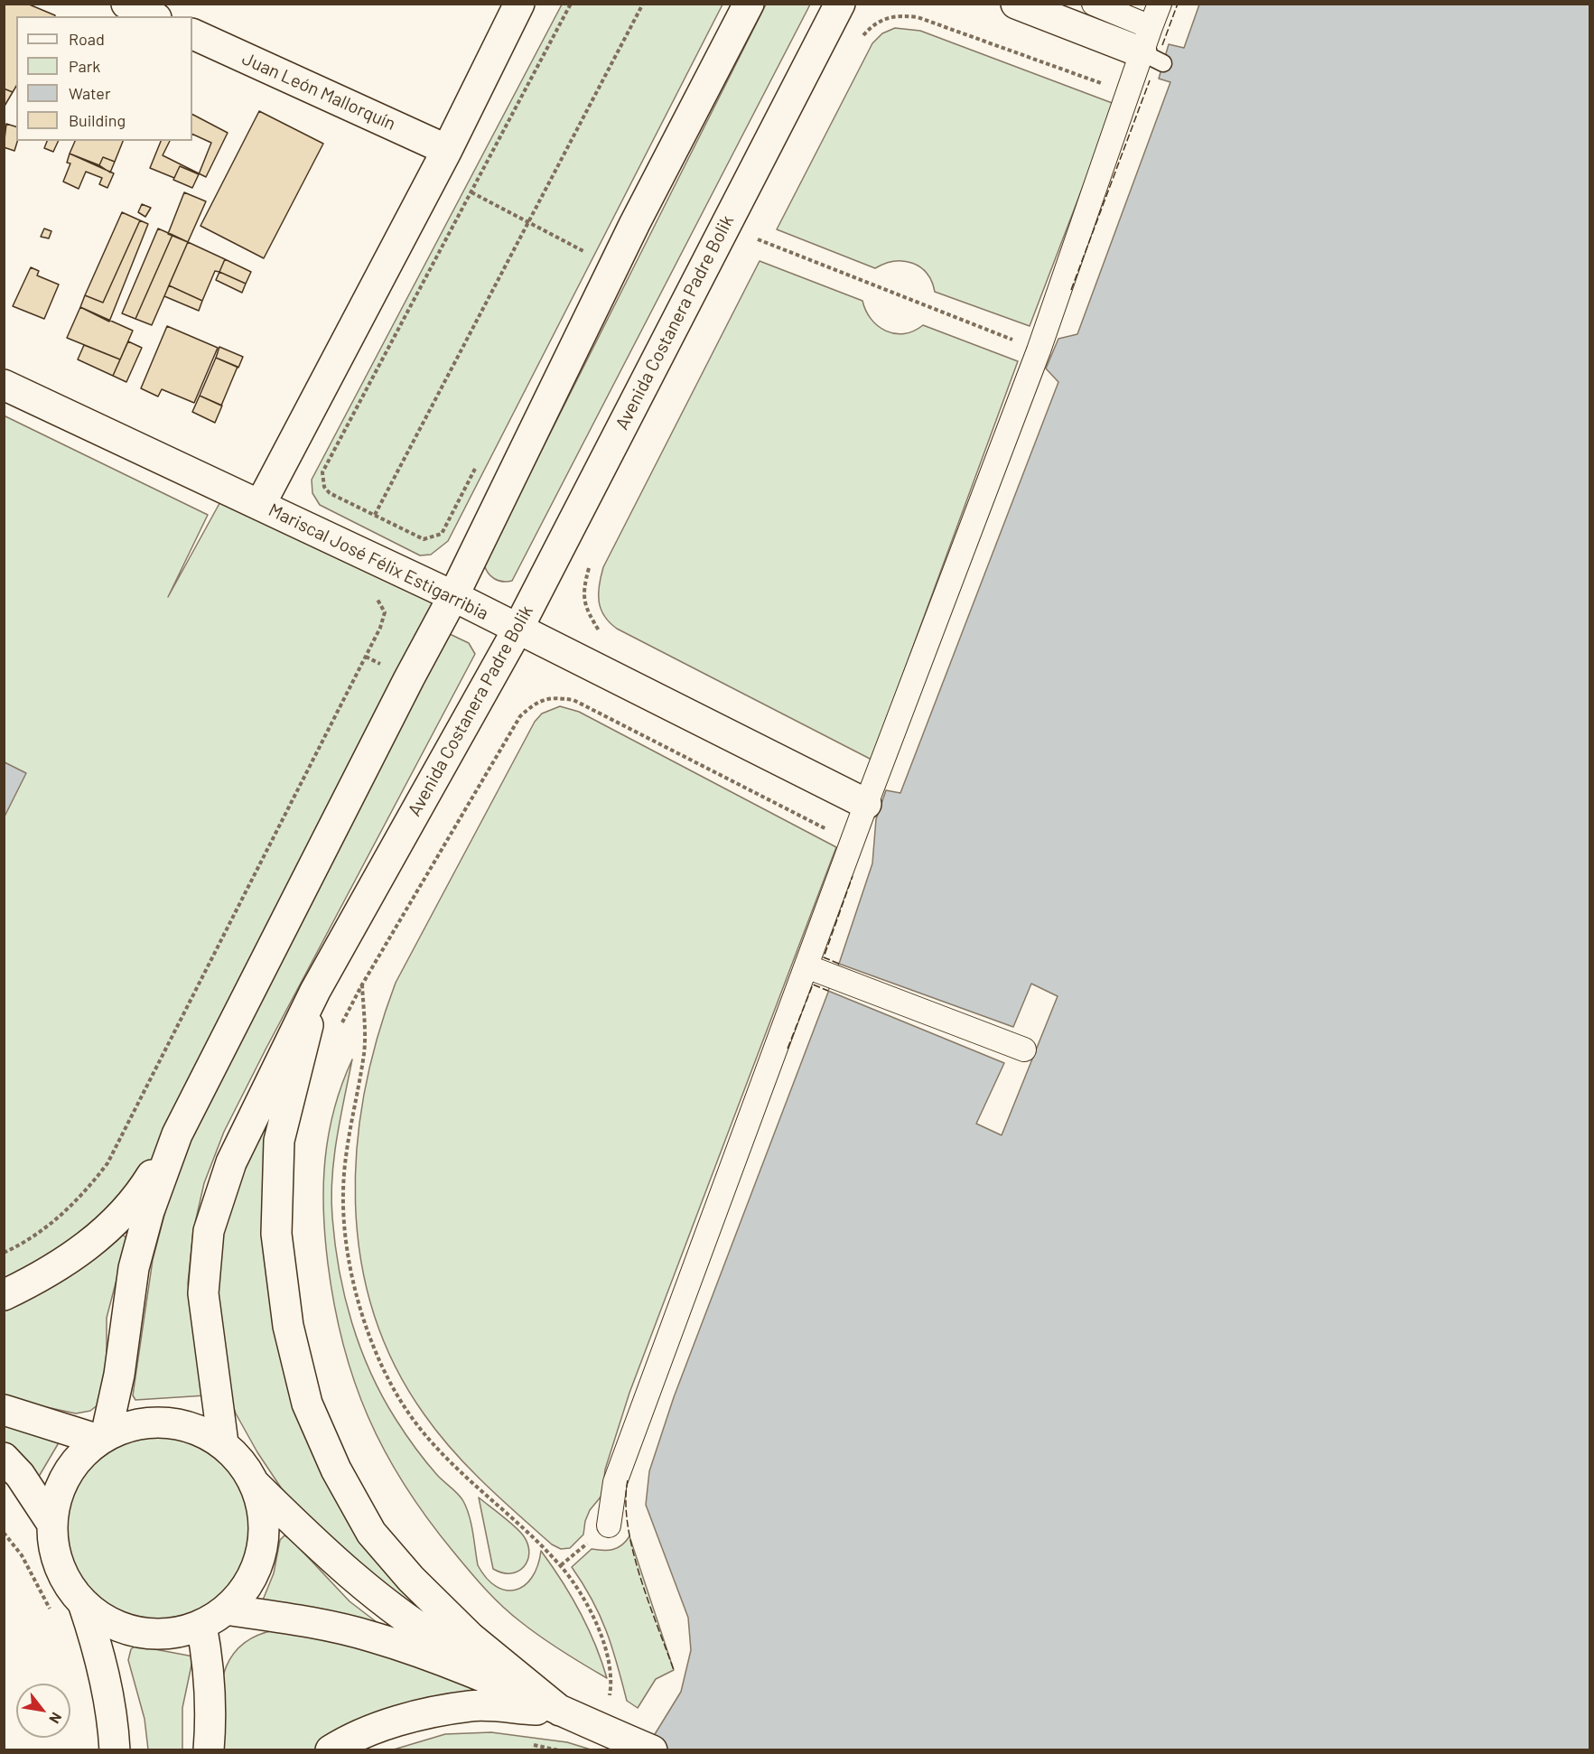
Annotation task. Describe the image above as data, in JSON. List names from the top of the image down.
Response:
{
  "streets": {
    "main road": ["Juan León Mallorquín", "Avenida Costanera Padre Bolik", "Mariscal José Félix Estigarribia"]
  },
  "crossings": [
    ["Avenida Costanera Padre Bolik", "Mariscal José Félix Estigarribia"]
  ],
  "legend": [
    "Road",
    "Park",
    "Water",
    "Building"
  ],
  "north": "bottom right"
}
